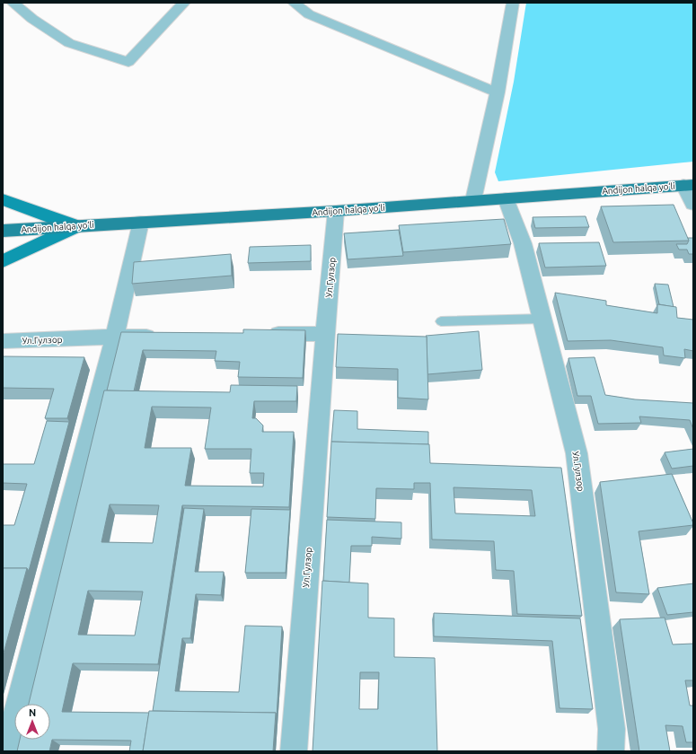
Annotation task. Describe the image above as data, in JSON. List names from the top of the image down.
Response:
{
  "streets": {
    "highway": ["Andijon halqa yo‘li"],
    "street": ["Ул.Гулзор"]
  },
  "crossings": [
    ["Andijon halqa yo‘li", "Ул.Гулзор"]
  ],
  "north": "top"
}
